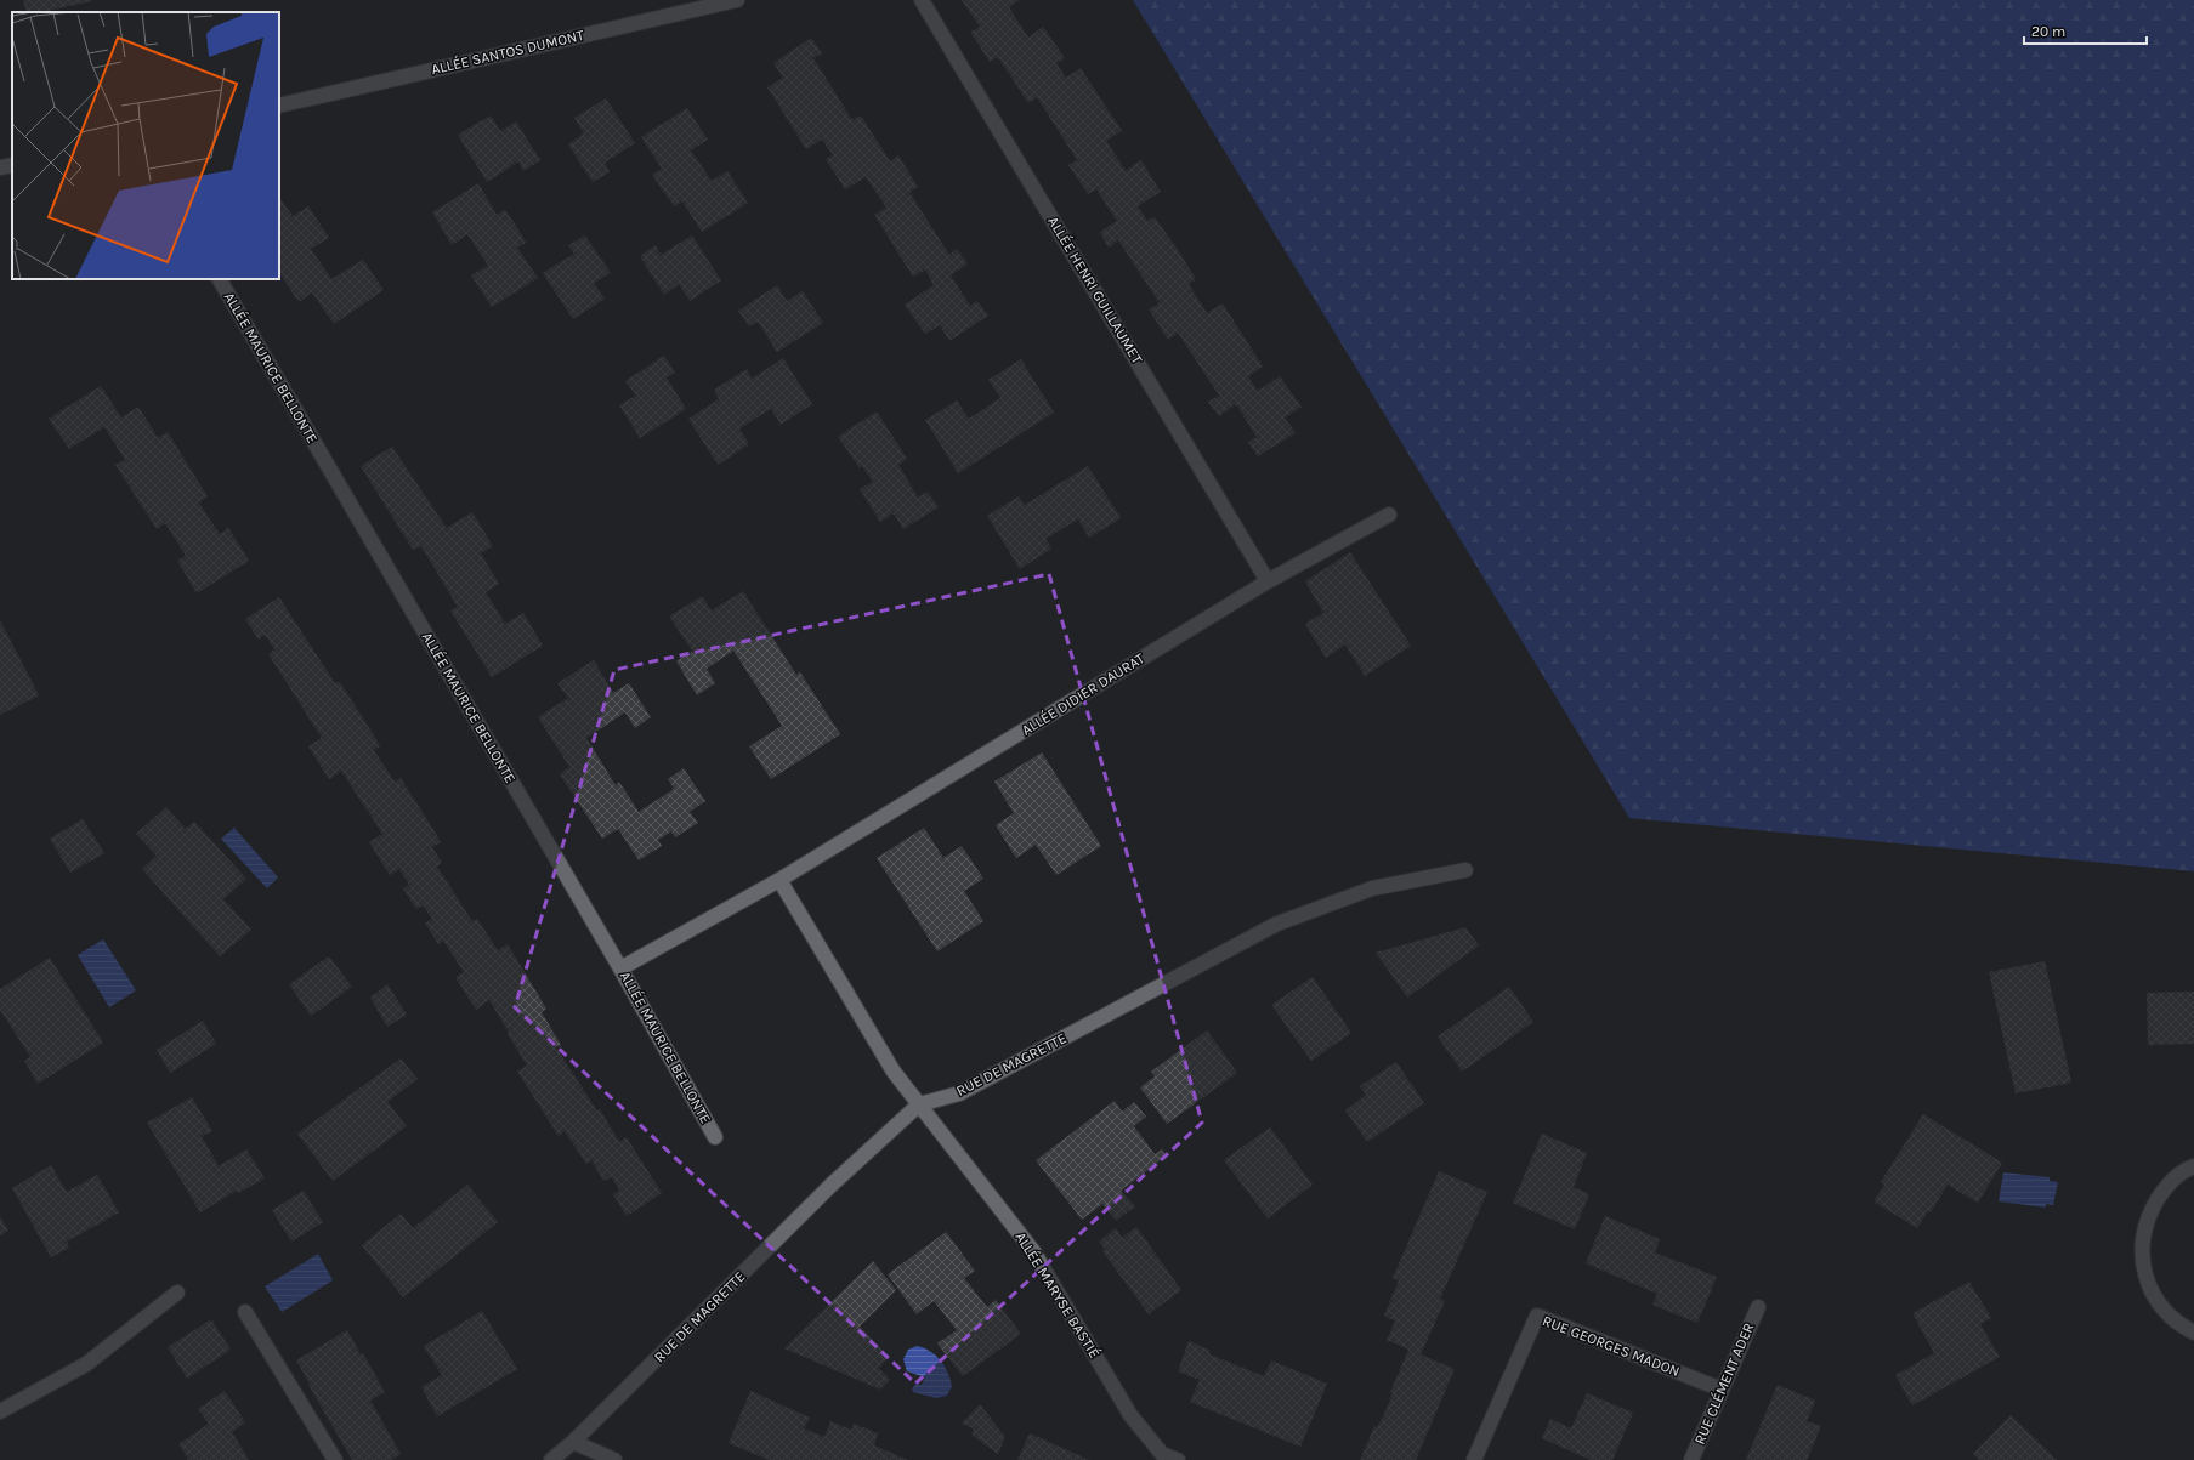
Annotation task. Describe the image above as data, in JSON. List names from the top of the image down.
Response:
{
  "streets": {
    "street": [
      "ALLÉE SANTOS DUMONT",
      "ALLÉE HENRI GUILLAUMET",
      "ALLÉE MAURICE BELLONTE",
      "ALLÉE DIDIER DAURAT",
      "RUE DE MAGRETTE",
      "ALLÉE MARYSE BASTIÉ",
      "RUE GEORGES MADON",
      "RUE CLÉMENT ADER"
    ]
  },
  "crossings": [
    ["ALLÉE HENRI GUILLAUMET", "ALLÉE DIDIER DAURAT"],
    ["ALLÉE MAURICE BELLONTE", "ALLÉE DIDIER DAURAT"],
    ["ALLÉE DIDIER DAURAT", "ALLÉE MARYSE BASTIÉ"],
    ["RUE DE MAGRETTE", "ALLÉE MARYSE BASTIÉ"],
    ["RUE GEORGES MADON", "RUE CLÉMENT ADER"]
  ],
  "scale_bar": "20 m"
}
